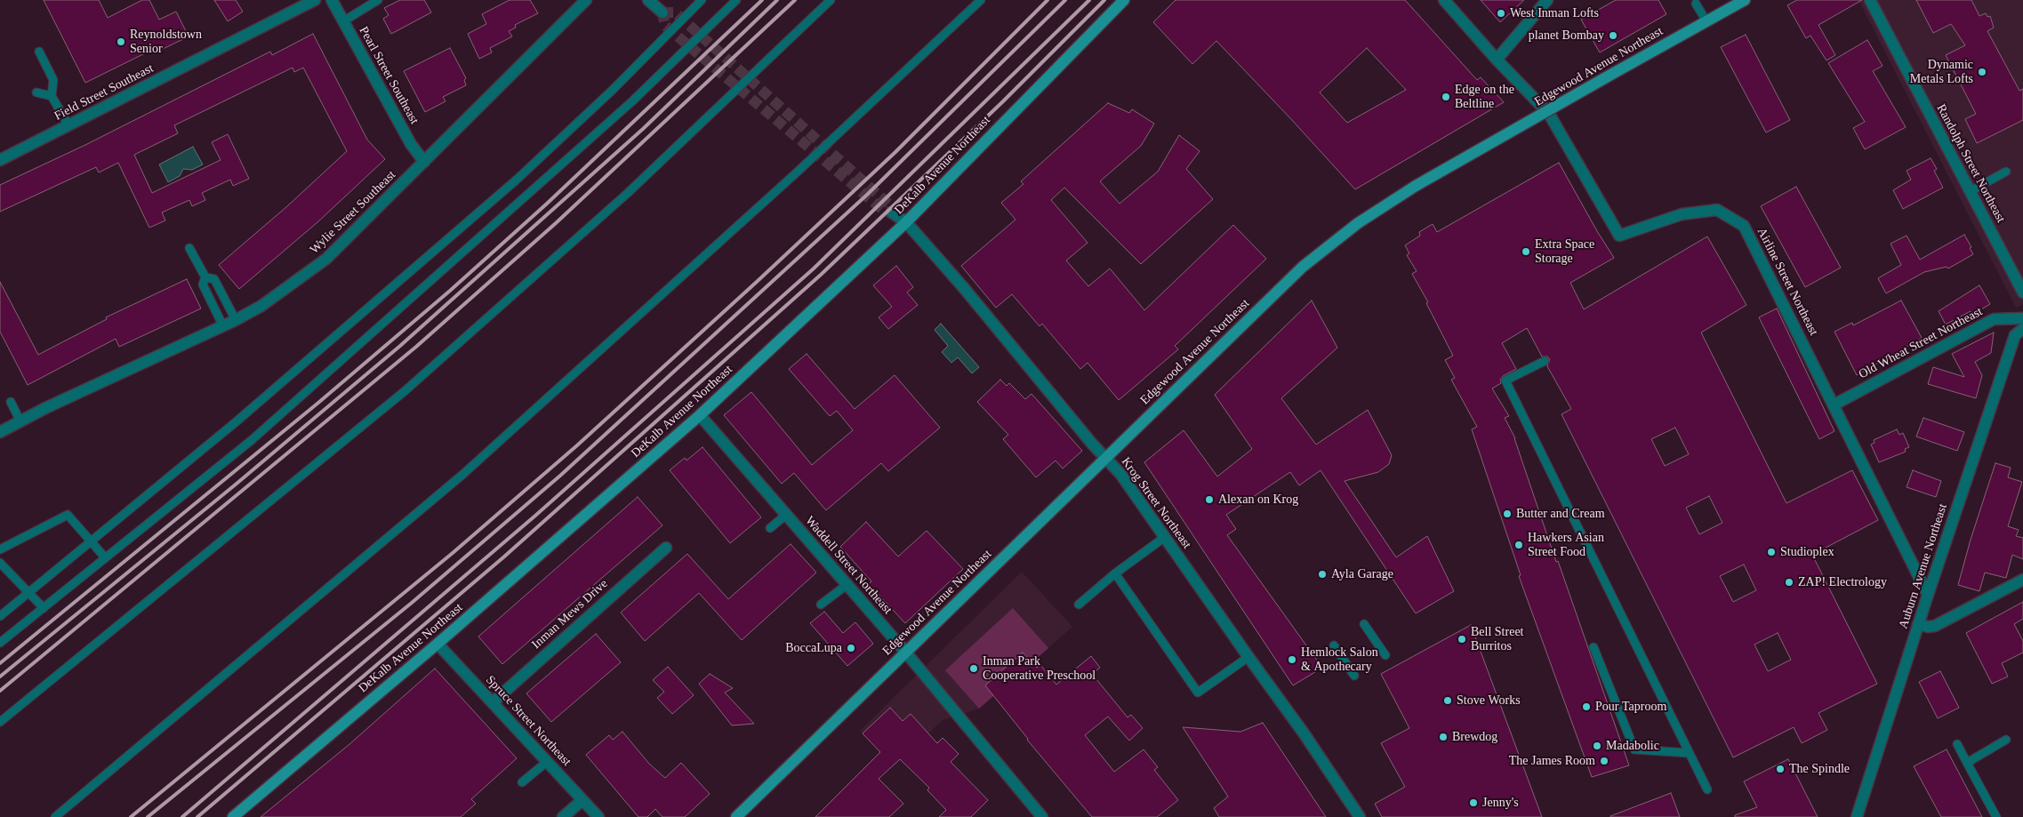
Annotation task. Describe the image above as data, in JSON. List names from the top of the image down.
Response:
{
  "streets": {
    "main road": ["Edgewood Avenue Northeast", "DeKalb Avenue Northeast"],
    "street": [
      "Pearl Street Southeast",
      "Field Street Southeast",
      "Randolph Street Northeast",
      "Wylie Street Southeast",
      "Airline Street Northeast",
      "Old Wheat Street Northeast",
      "Krog Street Northeast",
      "Waddell Street Northeast",
      "Auburn Avenue Northeast",
      "Inman Mews Drive",
      "Spruce Street Northeast"
    ]
  },
  "crossings": [
    ["Edgewood Avenue Northeast", "Krog Street Northeast"],
    ["Edgewood Avenue Northeast", "Waddell Street Northeast"],
    ["Pearl Street Southeast", "Wylie Street Southeast"],
    ["DeKalb Avenue Northeast", "Krog Street Northeast"],
    ["DeKalb Avenue Northeast", "Waddell Street Northeast"],
    ["DeKalb Avenue Northeast", "Spruce Street Northeast"],
    ["Airline Street Northeast", "Old Wheat Street Northeast"],
    ["Airline Street Northeast", "Auburn Avenue Northeast"],
    ["Inman Mews Drive", "Spruce Street Northeast"]
  ],
  "places": [
    "West Inman Lofts",
    "planet Bombay",
    "Reynoldstown Senior",
    "Dynamic Metals Lofts",
    "Edge on the Beltline",
    "Extra Space Storage",
    "Alexan on Krog",
    "Butter and Cream",
    "Hawkers Asian Street Food",
    "Studioplex",
    "Ayla Garage",
    "ZAP! Electrology",
    "Bell Street Burritos",
    "BoccaLupa",
    "Hemlock Salon & Apothecary",
    "Inman Park Cooperative Preschool",
    "Stove Works",
    "Pour Taproom",
    "Brewdog",
    "Madabolic",
    "The James Room",
    "The Spindle",
    "Jenny's"
  ]
}
